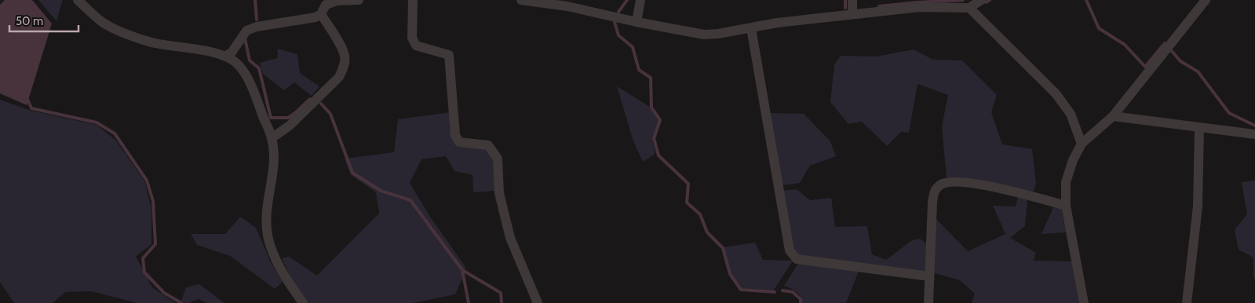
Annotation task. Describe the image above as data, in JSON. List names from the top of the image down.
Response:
{
  "scale_bar": "50 m"
}
